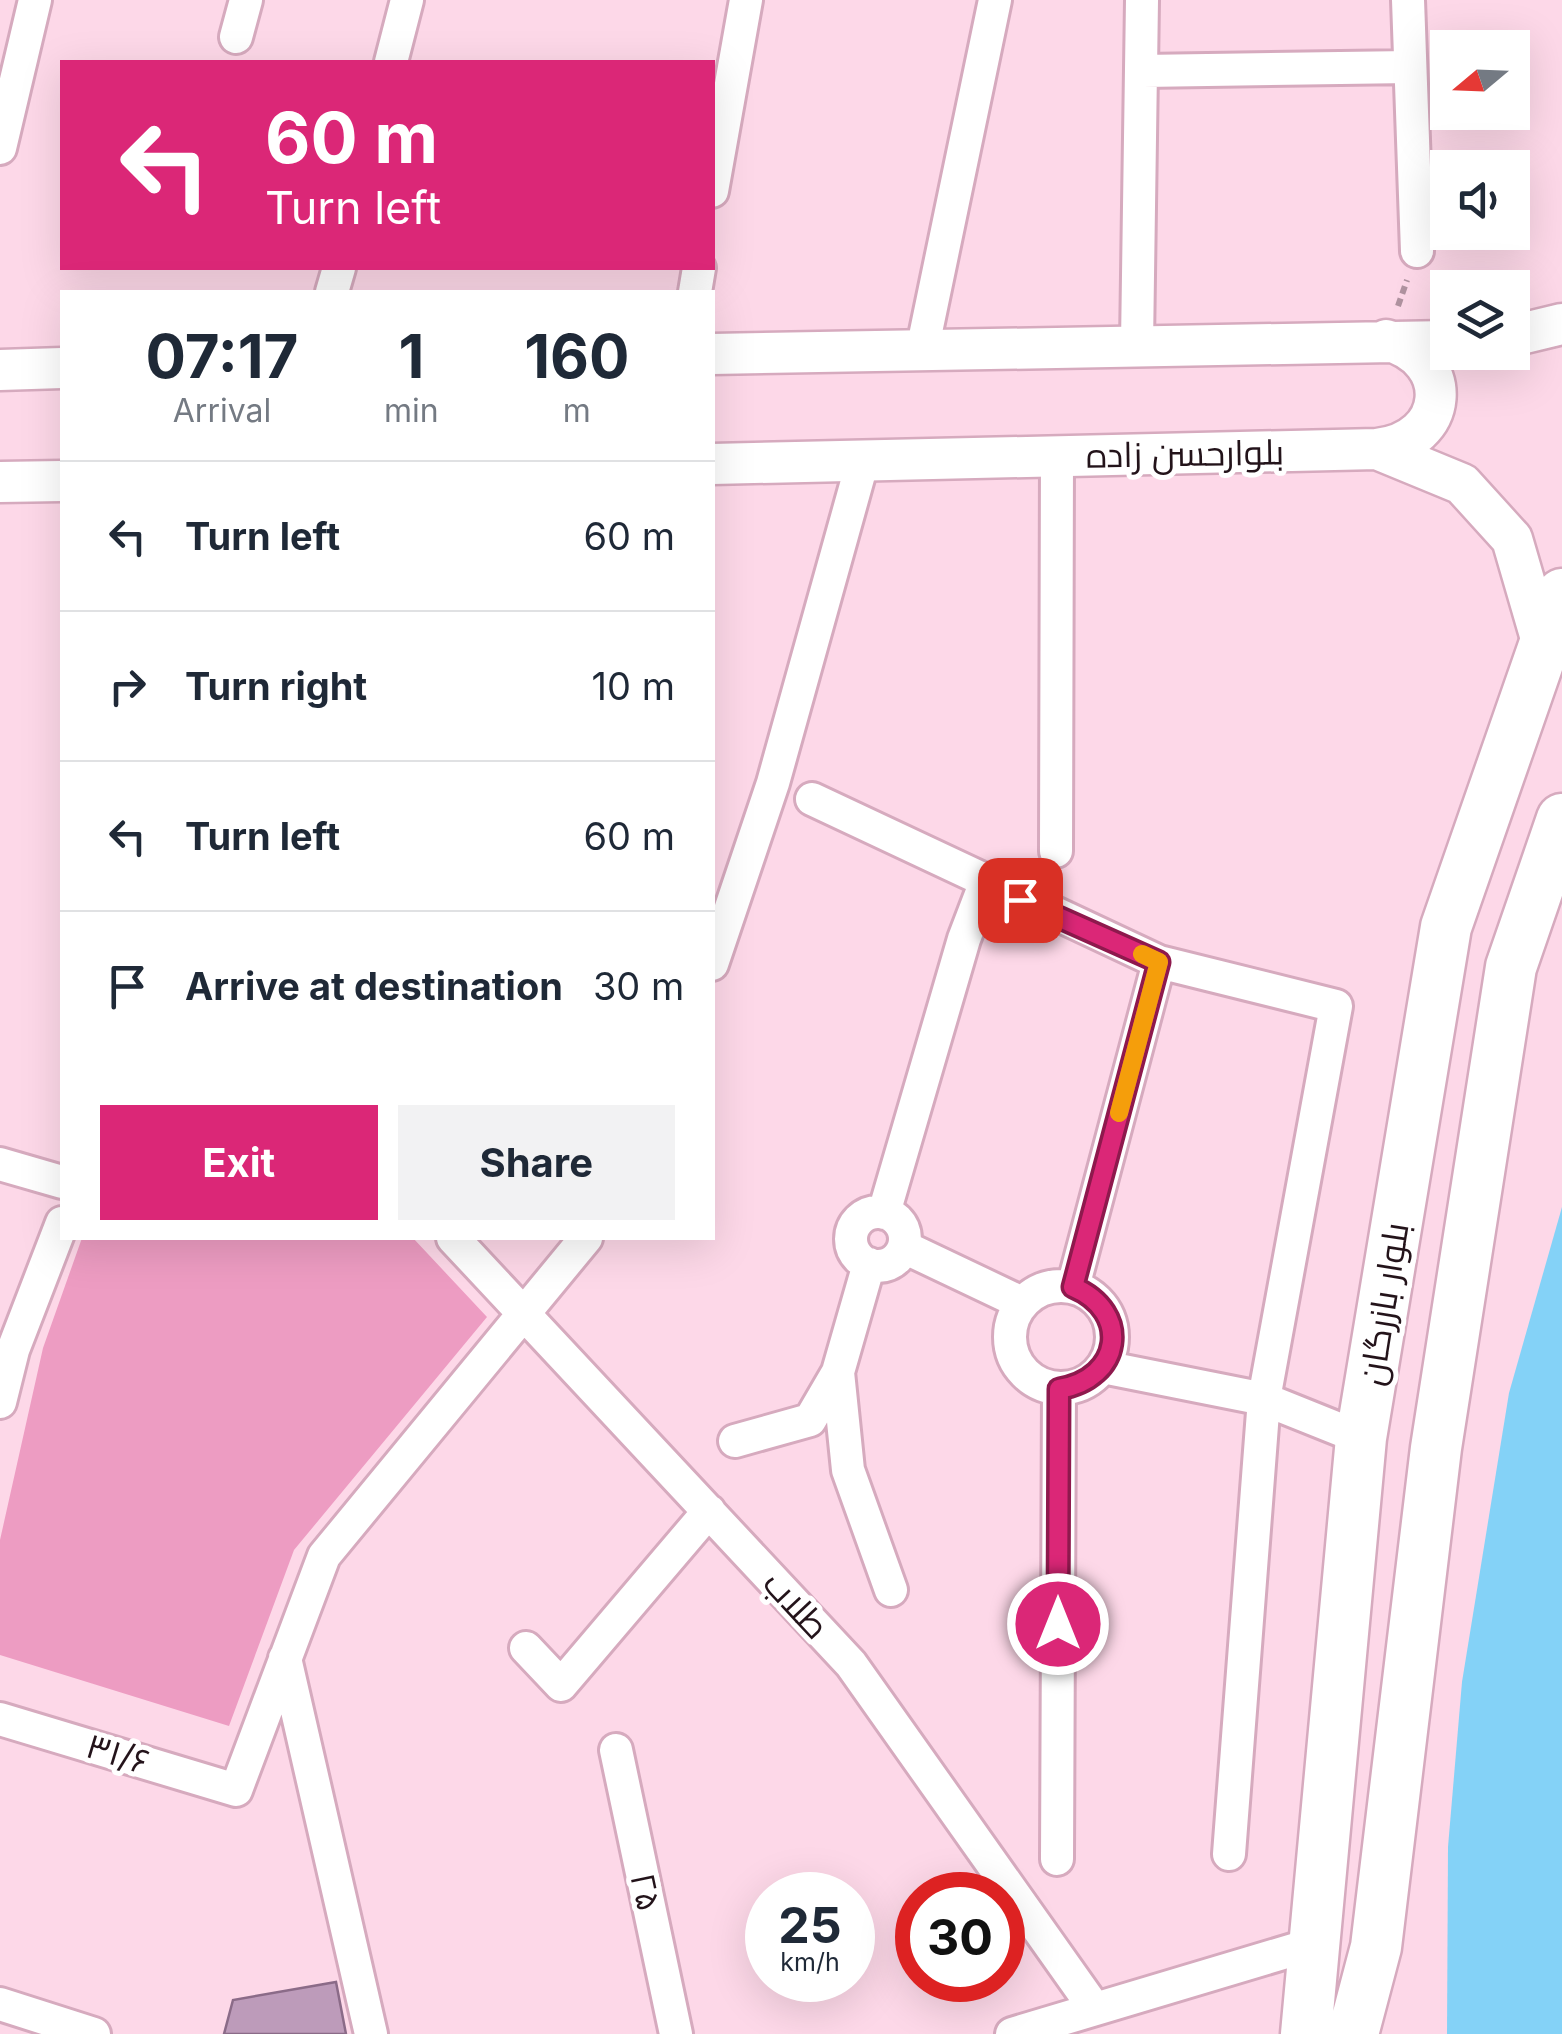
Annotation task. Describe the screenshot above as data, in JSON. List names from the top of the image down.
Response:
{
  "streets": {
    "main road": ["بلوار بازرگان"],
    "street": [
      "بلوارحسن زاده",
      "طلاب",
      "۳۱/۶",
      "۲۵"
    ]
  },
  "crossings": [
    ["بلوارحسن زاده", "بلوار بازرگان"]
  ],
  "north": "left",
  "page": {
    "turn": ["60 m", "Turn left"],
    "eta": [
      "07:17",
      "Arrival",
      "1",
      "min",
      "160",
      "m"
    ],
    "list": [
      {
        "name": "Turn left",
        "value": "60 m"
      },
      {
        "name": "Turn right",
        "value": "10 m"
      },
      {
        "name": "Turn left",
        "value": "60 m"
      },
      {
        "name": "Arrive at destination",
        "value": "30 m"
      }
    ],
    "buttons": ["Exit", "Share"],
    "speed": "25 km/h",
    "limit": "30"
  }
}
